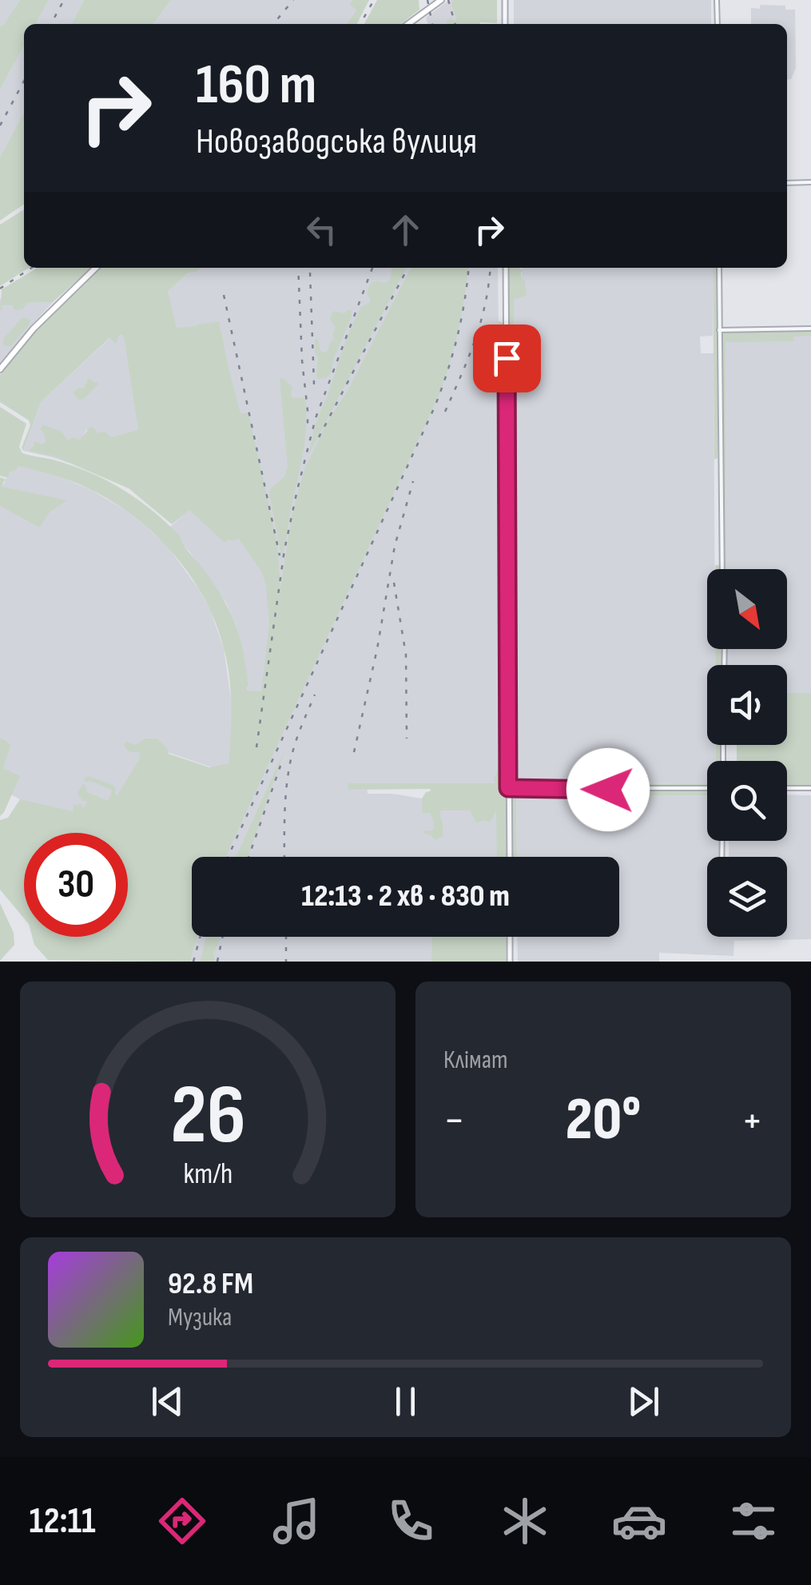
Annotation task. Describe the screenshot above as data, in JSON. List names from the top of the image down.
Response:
{
  "north": "bottom right",
  "page": {
    "turn": ["160 m", "Новозаводська вулиця"],
    "limit": "30",
    "trip": "12:13 · 2 хв · 830 m",
    "tile": "Клімат",
    "heat": ["−", "20°", "+"],
    "song": ["92.8 FM", "Музика"],
    "tabs": "12:11",
    "gauge": ["26", "km/h"]
  }
}
